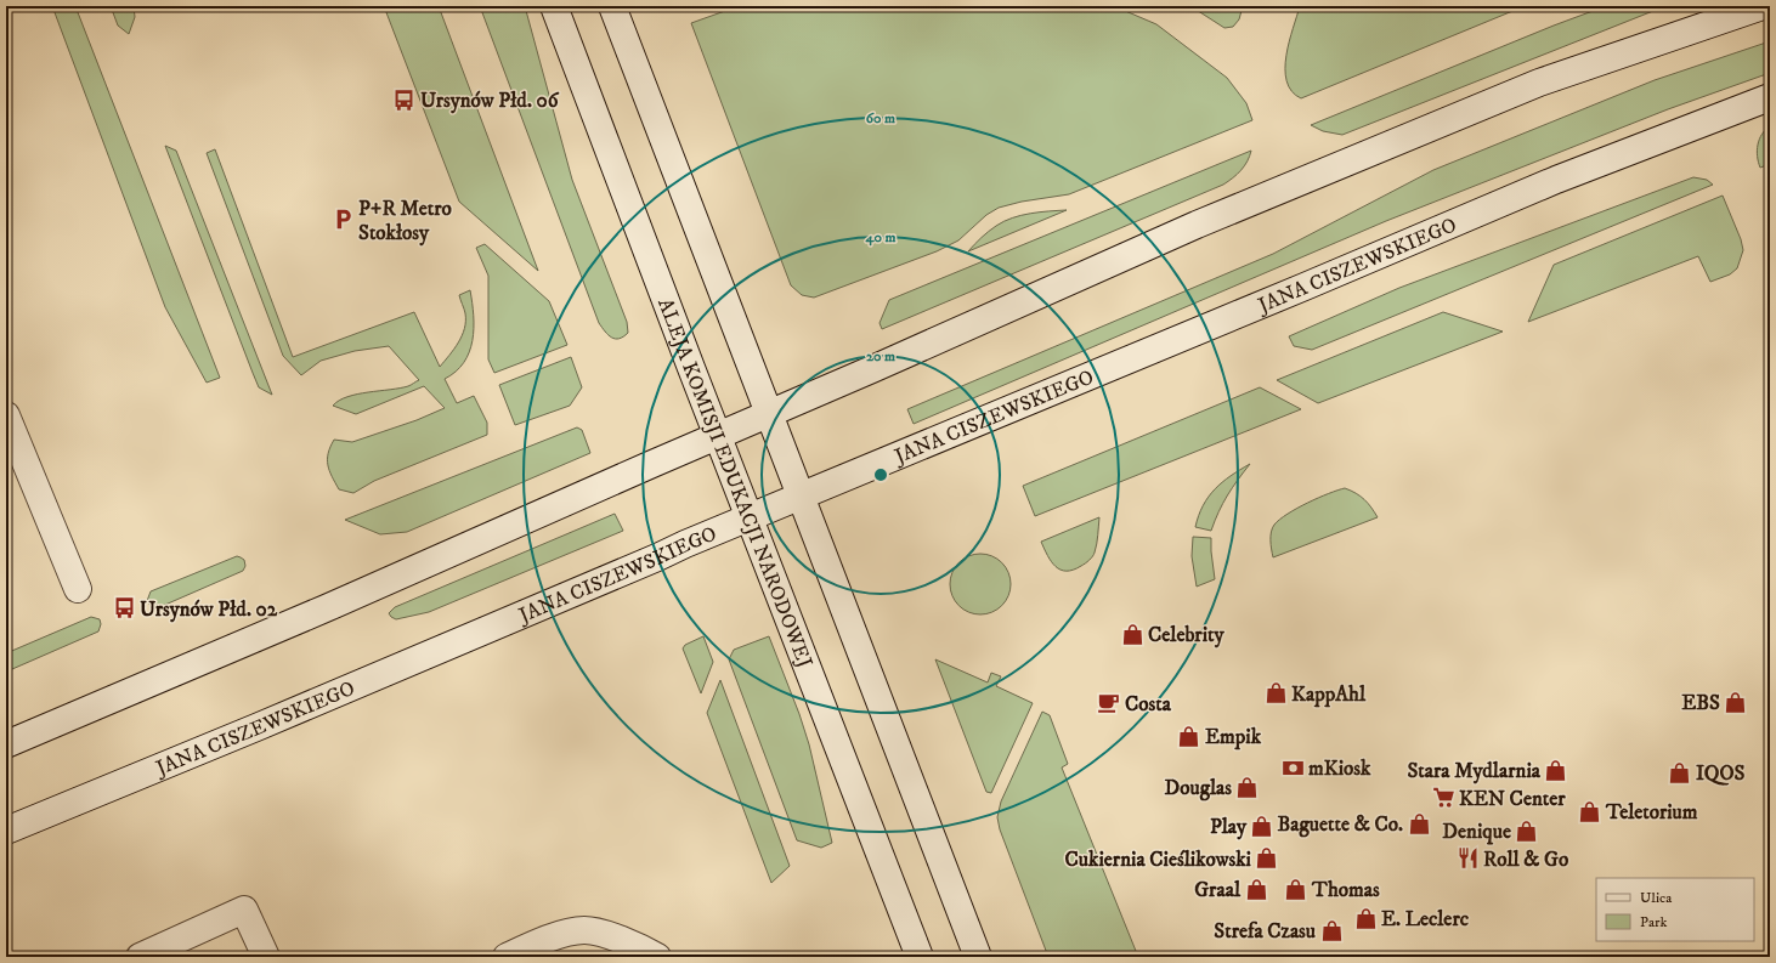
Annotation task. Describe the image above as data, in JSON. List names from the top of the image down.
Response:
{
  "streets": {
    "street": ["JANA CISZEWSKIEGO", "ALEJA KOMISJI EDUKACJI NARODOWEJ"]
  },
  "crossings": [
    ["JANA CISZEWSKIEGO", "ALEJA KOMISJI EDUKACJI NARODOWEJ"]
  ],
  "places": {
    "bus stop": ["Ursynów Płd. 06", "Ursynów Płd. 02"],
    "parking": ["P+R Metro Stokłosy"],
    "shop": [
      "Celebrity",
      "KappAhl",
      "EBS",
      "Empik",
      "Stara Mydlarnia",
      "IQOS",
      "Douglas",
      "Teletorium",
      "Baguette & Co.",
      "Play",
      "Denique",
      "Cukiernia Cieślikowski",
      "Graal",
      "Thomas",
      "E. Leclerc",
      "Strefa Czasu"
    ],
    "cafe": ["Costa"],
    "bank": ["mKiosk"],
    "supermarket": ["KEN Center"],
    "restaurant": ["Roll & Go"]
  },
  "legend": ["Ulica", "Park"],
  "rings": ["60 m", "40 m", "20 m"]
}
